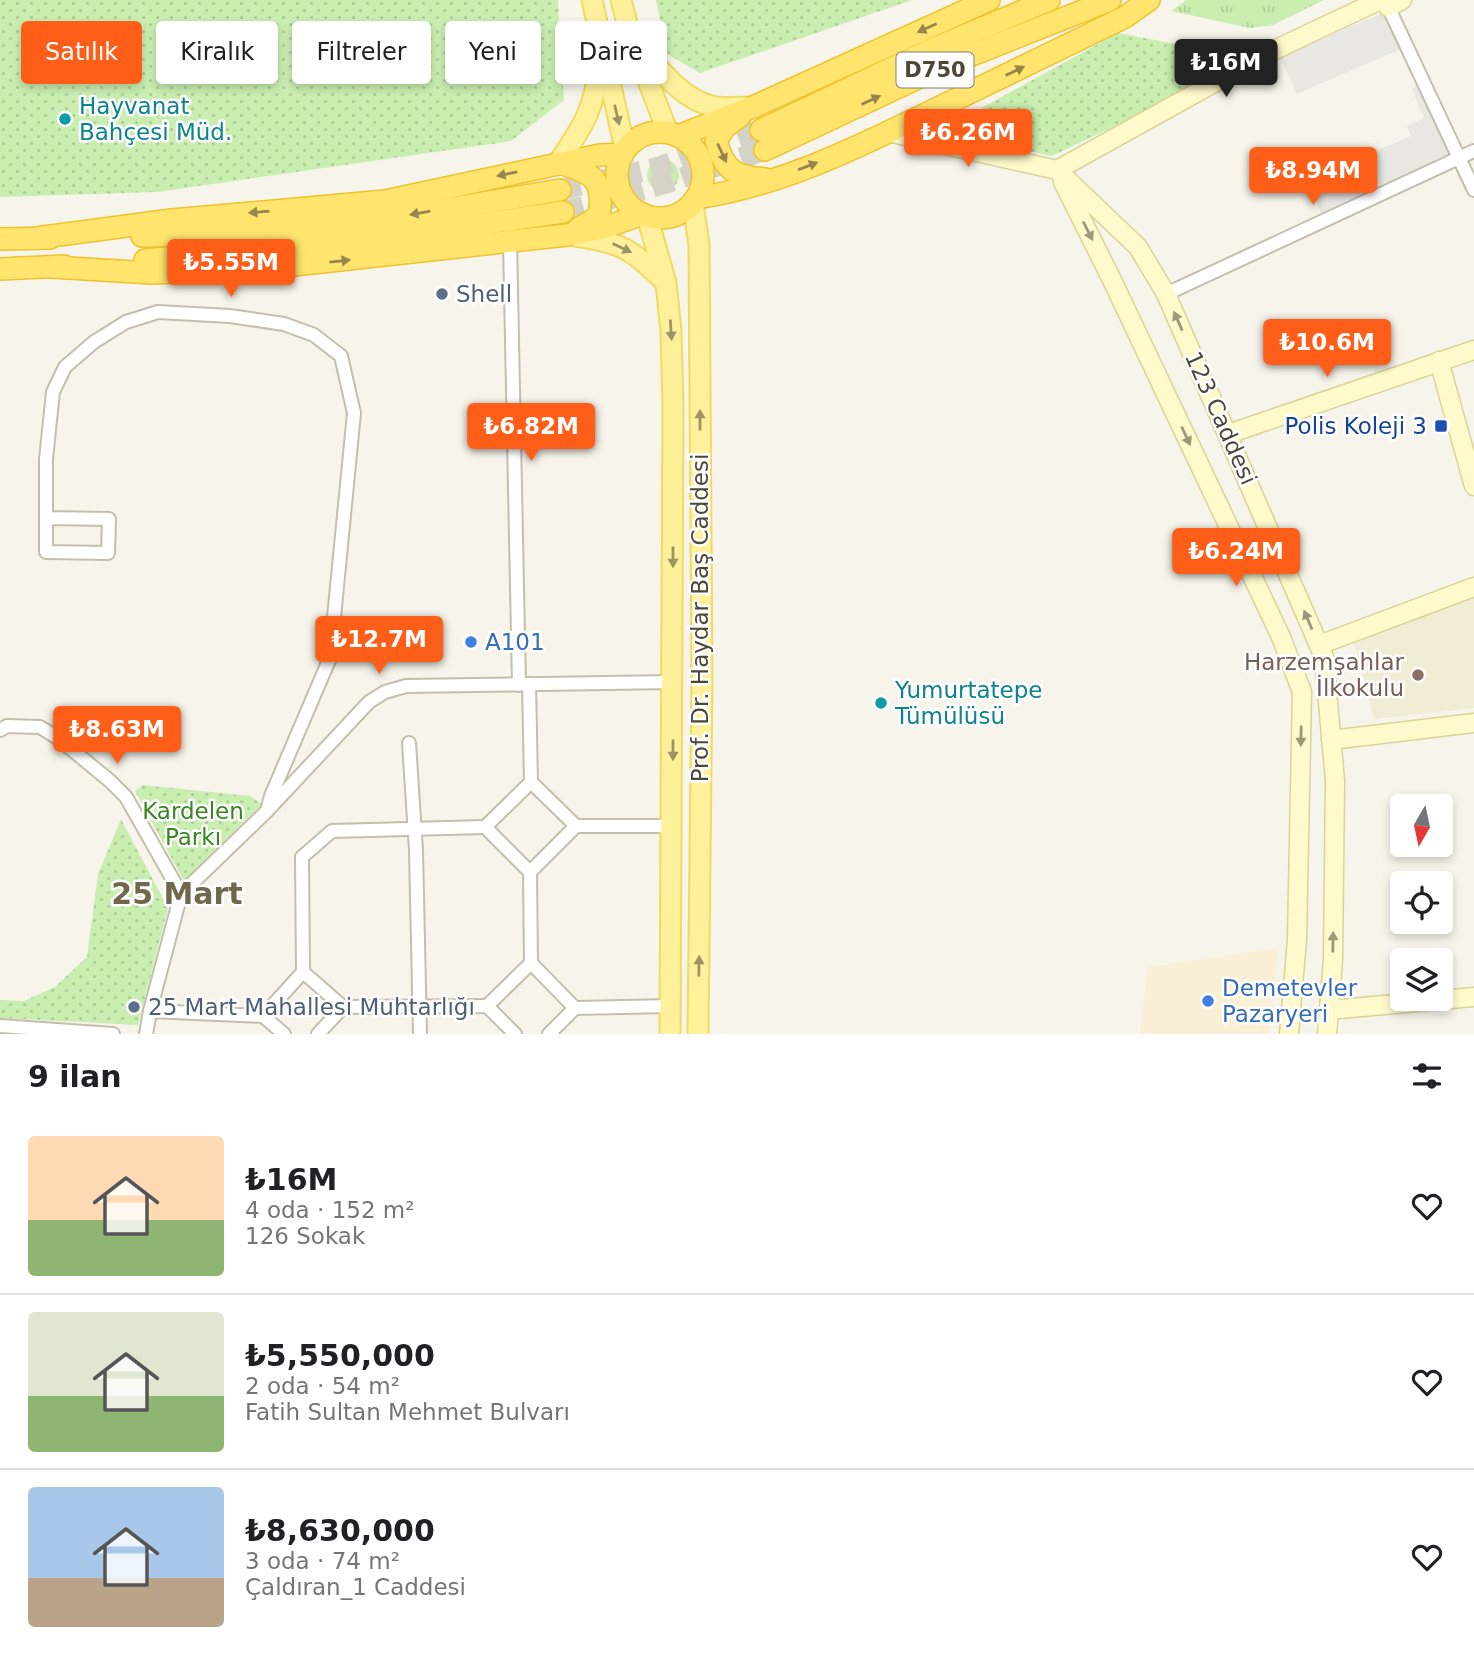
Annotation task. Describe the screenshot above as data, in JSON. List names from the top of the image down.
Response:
{
  "streets": {
    "highway": ["D750"],
    "main road": ["123 Caddesi", "Prof. Dr. Haydar Baş Caddesi"]
  },
  "districts": ["25 Mart"],
  "parks": ["Kardelen Parkı"],
  "places": {
    "other": [
      "Hayvanat Bahçesi Müd.",
      "Shell",
      "A101",
      "Harzemşahlar İlkokulu",
      "Yumurtatepe Tümülüsü",
      "Demetevler Pazaryeri",
      "25 Mart Mahallesi Muhtarlığı"
    ],
    "transit": ["Polis Koleji 3"]
  },
  "north": "bottom",
  "page": {
    "chip": [
      "Satılık",
      "Kiralık",
      "Filtreler",
      "Yeni",
      "Daire"
    ],
    "price": [
      "₺16M",
      "₺6.26M",
      "₺8.94M",
      "₺5.55M",
      "₺10.6M",
      "₺6.82M",
      "₺6.24M",
      "₺12.7M",
      "₺8.63M"
    ],
    "heading": "9 ilan",
    "list": [
      {
        "name": "₺16M",
        "note": "4 oda · 152 m² · 126 Sokak"
      },
      {
        "name": "₺5,550,000",
        "note": "2 oda · 54 m² · Fatih Sultan Mehmet Bulvarı"
      },
      {
        "name": "₺8,630,000",
        "note": "3 oda · 74 m² · Çaldıran_1 Caddesi"
      }
    ]
  }
}
